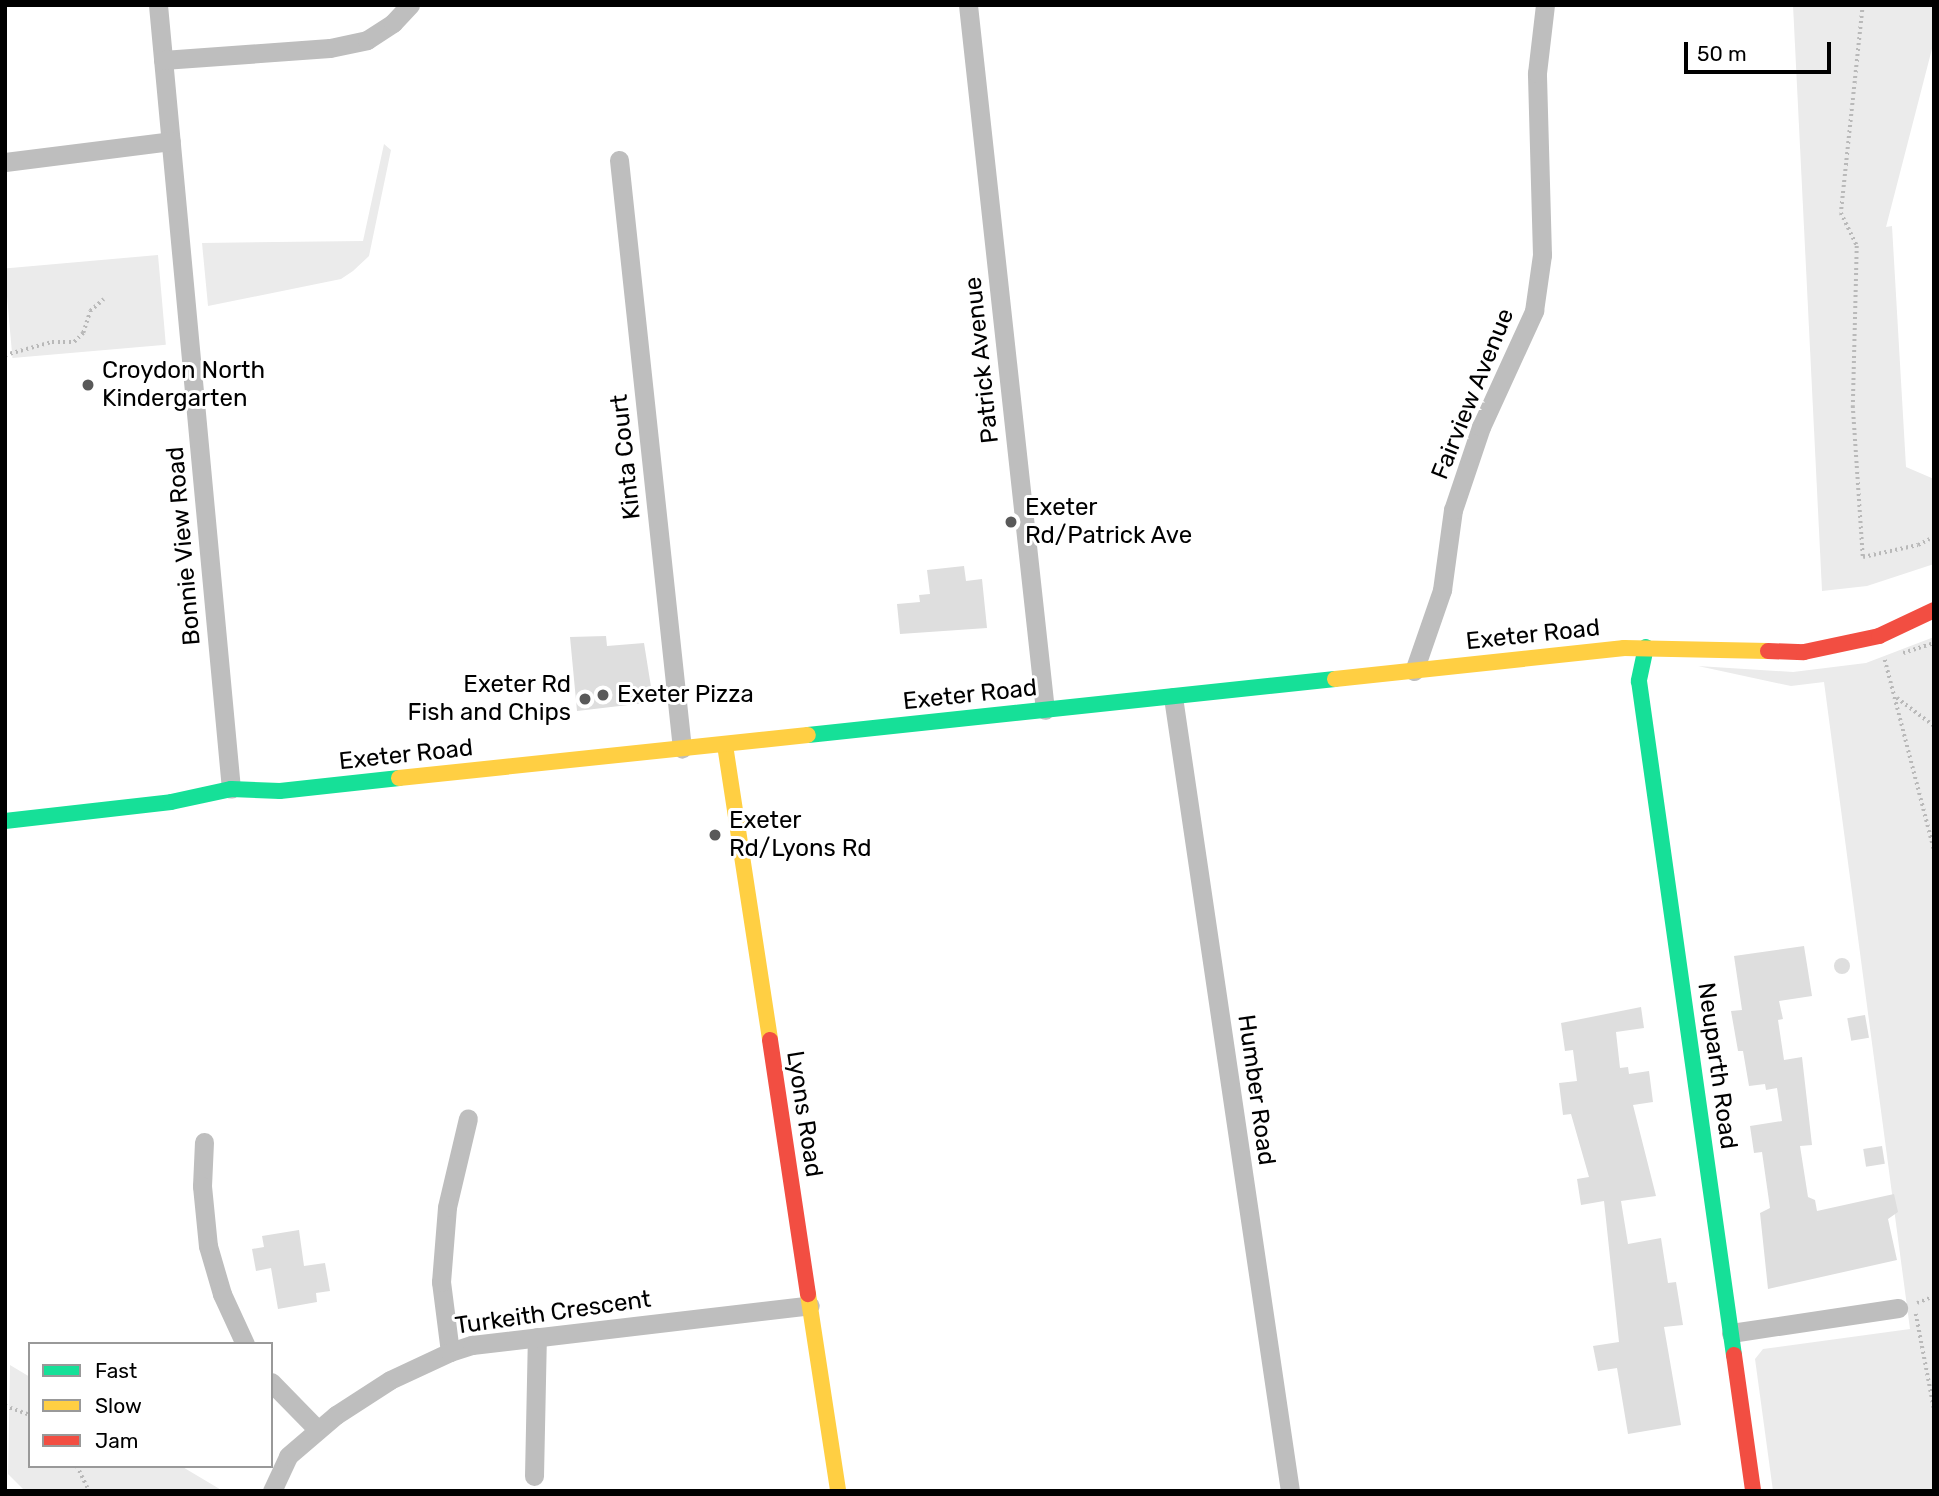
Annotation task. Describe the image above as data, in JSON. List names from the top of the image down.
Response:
{
  "streets": {
    "street": [
      "Patrick Avenue",
      "Fairview Avenue",
      "Kinta Court",
      "Bonnie View Road",
      "Exeter Road",
      "Neuparth Road",
      "Humber Road",
      "Lyons Road",
      "Turkeith Crescent"
    ]
  },
  "crossings": [
    ["Patrick Avenue", "Exeter Road"],
    ["Fairview Avenue", "Exeter Road"],
    ["Kinta Court", "Exeter Road"],
    ["Bonnie View Road", "Exeter Road"],
    ["Exeter Road", "Neuparth Road"],
    ["Exeter Road", "Humber Road"],
    ["Exeter Road", "Lyons Road"],
    ["Lyons Road", "Turkeith Crescent"]
  ],
  "places": [
    "Croydon North Kindergarten",
    "Exeter Rd/Patrick Ave",
    "Exeter Pizza",
    "Exeter Rd Fish and Chips",
    "Exeter Rd/Lyons Rd"
  ],
  "legend": ["Fast", "Slow", "Jam"],
  "scale_bar": "50 m"
}
